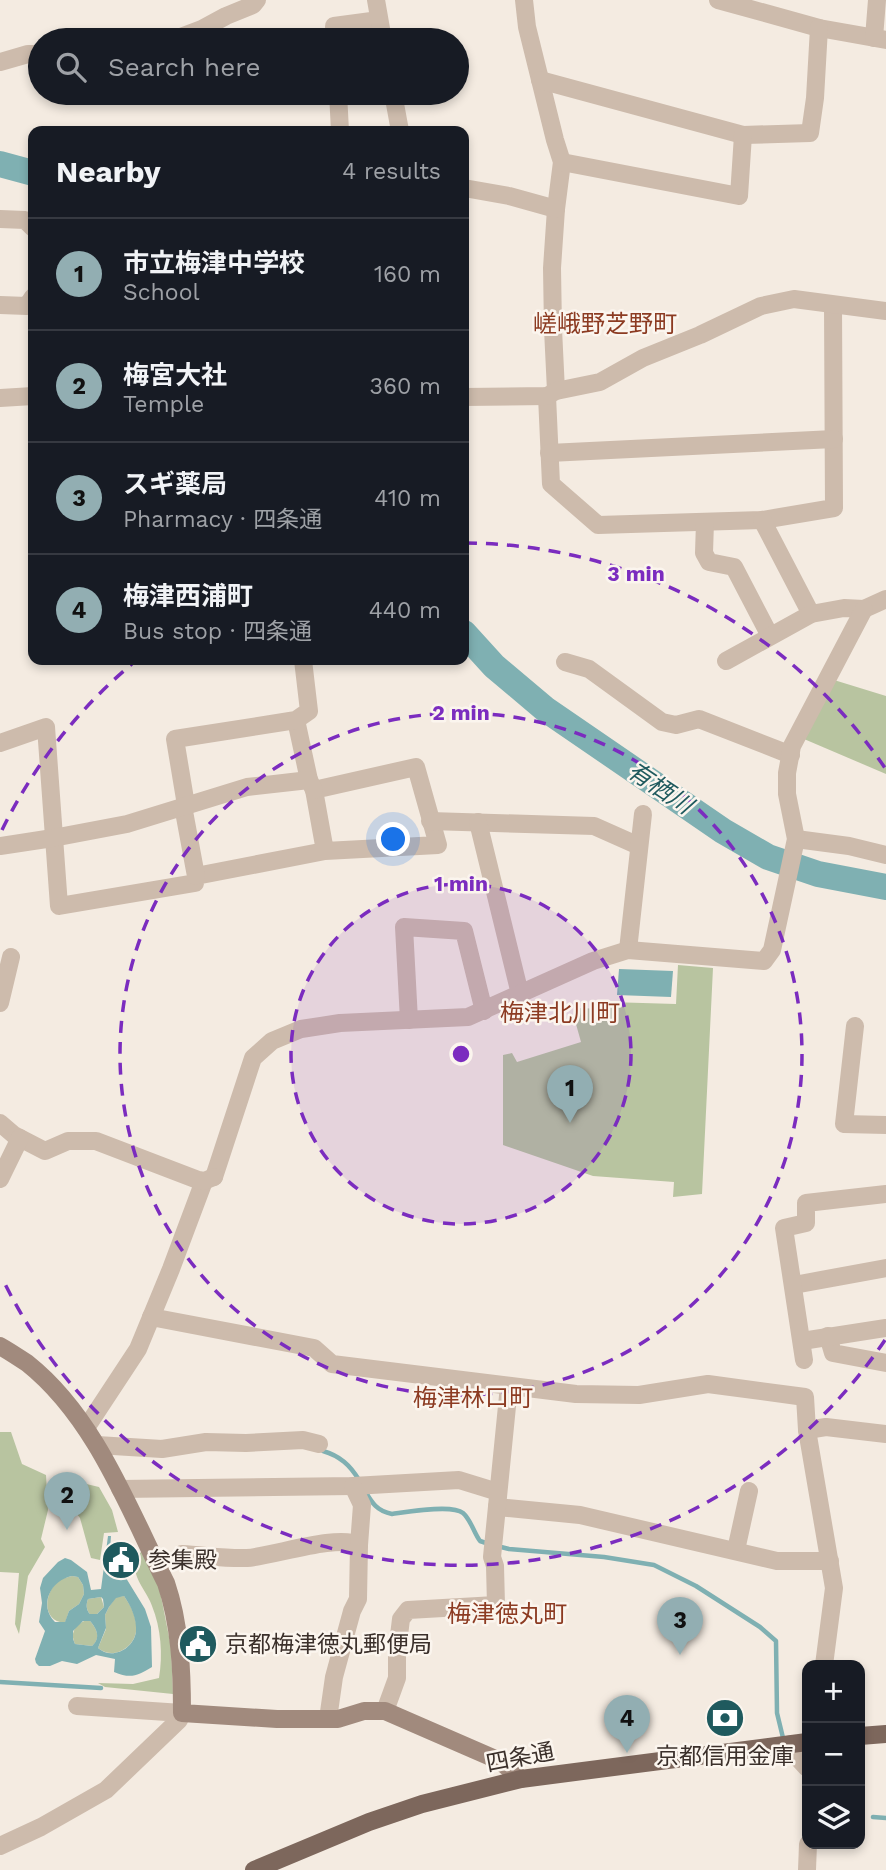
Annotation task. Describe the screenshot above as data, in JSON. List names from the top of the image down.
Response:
{
  "streets": {
    "main road": ["四条通"]
  },
  "districts": [
    "嵯峨野芝野町",
    "梅津北川町",
    "梅津林口町",
    "梅津徳丸町"
  ],
  "water": ["有栖川"],
  "places": {
    "public building": ["参集殿", "京都梅津徳丸郵便局"],
    "bank": ["京都信用金庫"]
  },
  "page": {
    "search": "Search here",
    "heading": ["Nearby", "4 results"],
    "list": [
      {
        "mark": "1",
        "name": "市立梅津中学校",
        "note": "School",
        "value": "160 m"
      },
      {
        "mark": "2",
        "name": "梅宮大社",
        "note": "Temple",
        "value": "360 m"
      },
      {
        "mark": "3",
        "name": "スギ薬局",
        "note": "Pharmacy · 四条通",
        "value": "410 m"
      },
      {
        "mark": "4",
        "name": "梅津西浦町",
        "note": "Bus stop · 四条通",
        "value": "440 m"
      }
    ],
    "pins": [
      "1",
      "2",
      "3",
      "4"
    ],
    "map_buttons": ["+", "−"]
  },
  "rings": ["3 min", "2 min", "1 min"]
}
